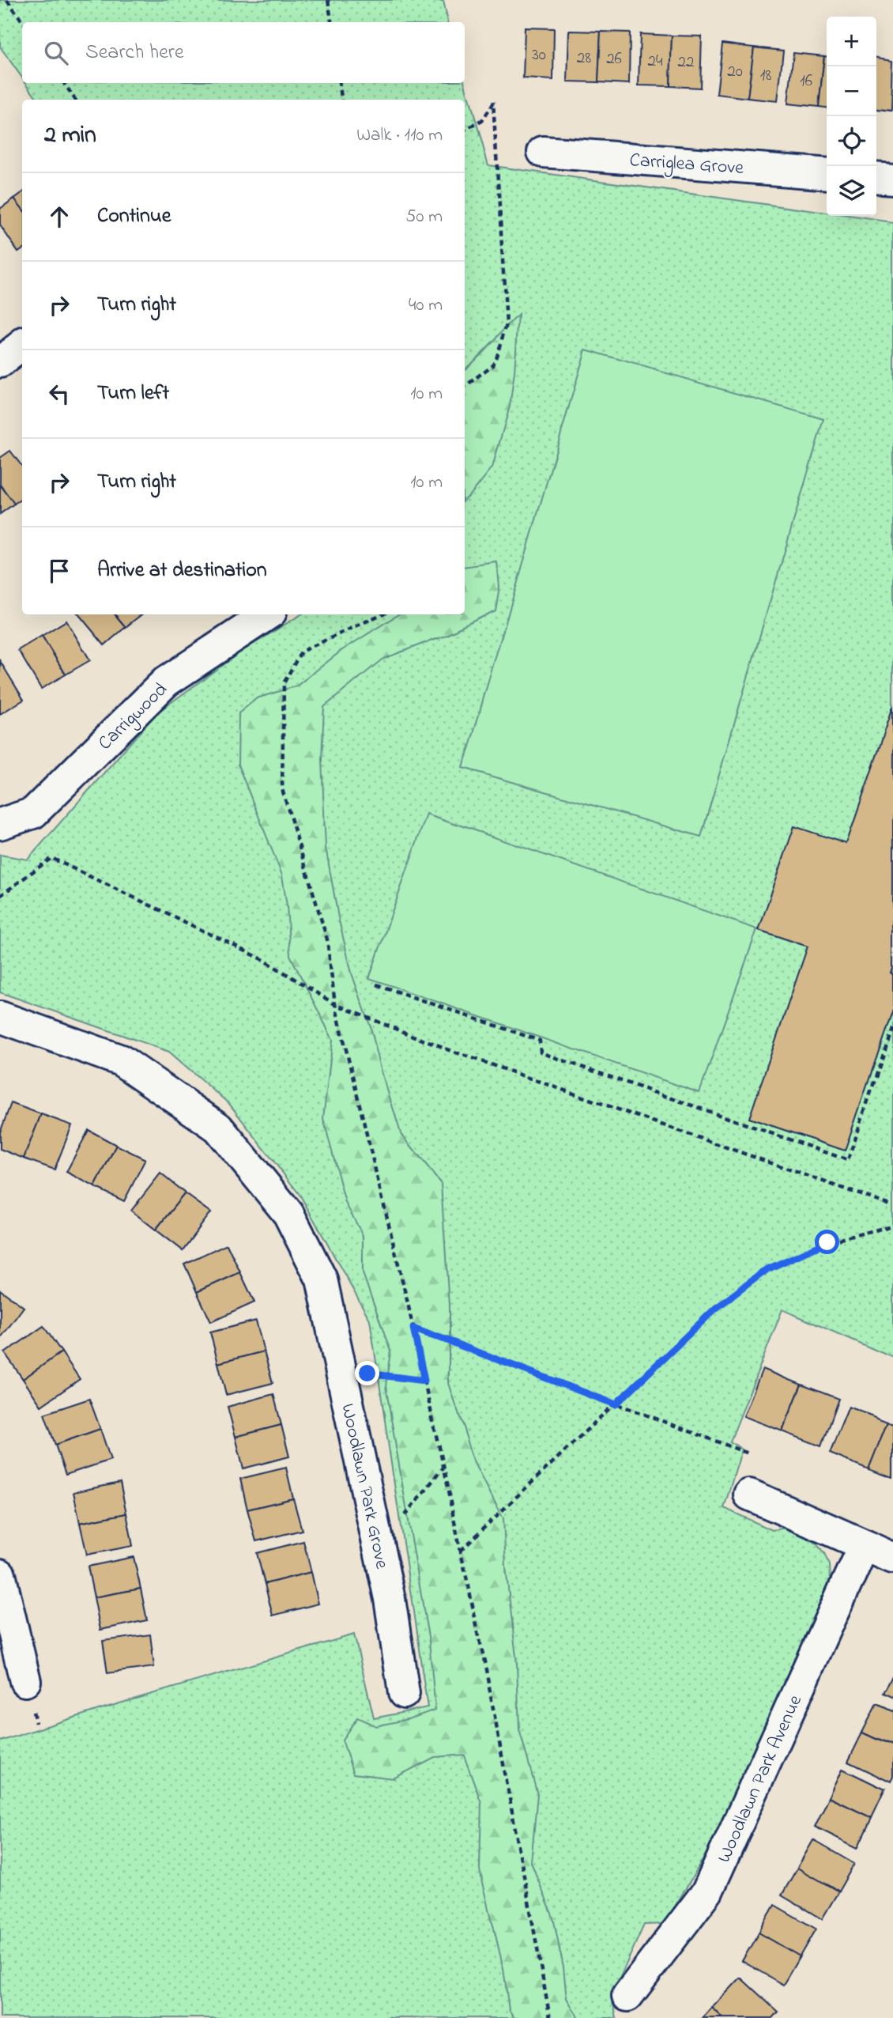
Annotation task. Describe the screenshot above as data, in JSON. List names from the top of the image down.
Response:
{
  "streets": {
    "street": [
      "Carriglea Grove",
      "Carrigwood",
      "Woodlawn Park Grove",
      "Woodlawn Park Avenue"
    ]
  },
  "house_numbers": [
    "30",
    "28",
    "26",
    "24",
    "22",
    "20",
    "18",
    "16"
  ],
  "page": {
    "map_buttons": ["+", "−"],
    "search": "Search here",
    "heading": ["2 min", "Walk · 110 m"],
    "list": [
      ["Continue", "50 m"],
      ["Turn right", "40 m"],
      ["Turn left", "10 m"],
      ["Turn right", "10 m"],
      "Arrive at destination"
    ]
  }
}
